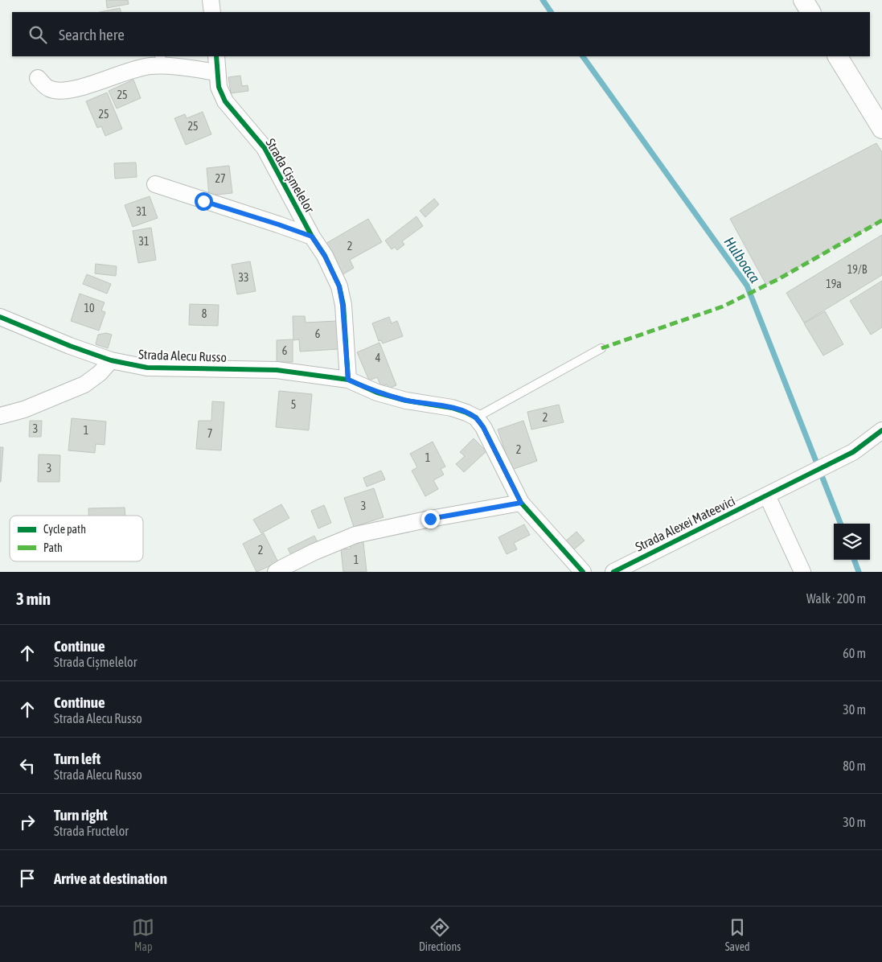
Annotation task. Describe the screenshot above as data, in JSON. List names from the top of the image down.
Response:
{
  "streets": {
    "street": ["Strada Cișmelelor", "Strada Alecu Russo", "Strada Alexei Mateevici"]
  },
  "crossings": [
    ["Strada Cișmelelor", "Strada Alecu Russo"]
  ],
  "water": ["Hulboaca"],
  "house_numbers": [
    "25",
    "25",
    "25",
    "27",
    "31",
    "31",
    "2",
    "19/B",
    "33",
    "19a",
    "10",
    "8",
    "6",
    "6",
    "4",
    "5",
    "2",
    "3",
    "1",
    "7",
    "2",
    "1",
    "3",
    "3",
    "2",
    "1"
  ],
  "legend": ["Cycle path", "Path"],
  "page": {
    "search": "Search here",
    "heading": ["3 min", "Walk · 200 m"],
    "list": [
      ["Continue", "Strada Cișmelelor", "60 m"],
      ["Continue", "Strada Alecu Russo", "30 m"],
      ["Turn left", "Strada Alecu Russo", "80 m"],
      ["Turn right", "Strada Fructelor", "30 m"],
      "Arrive at destination"
    ],
    "nav": ["Map", "Directions", "Saved"]
  }
}
